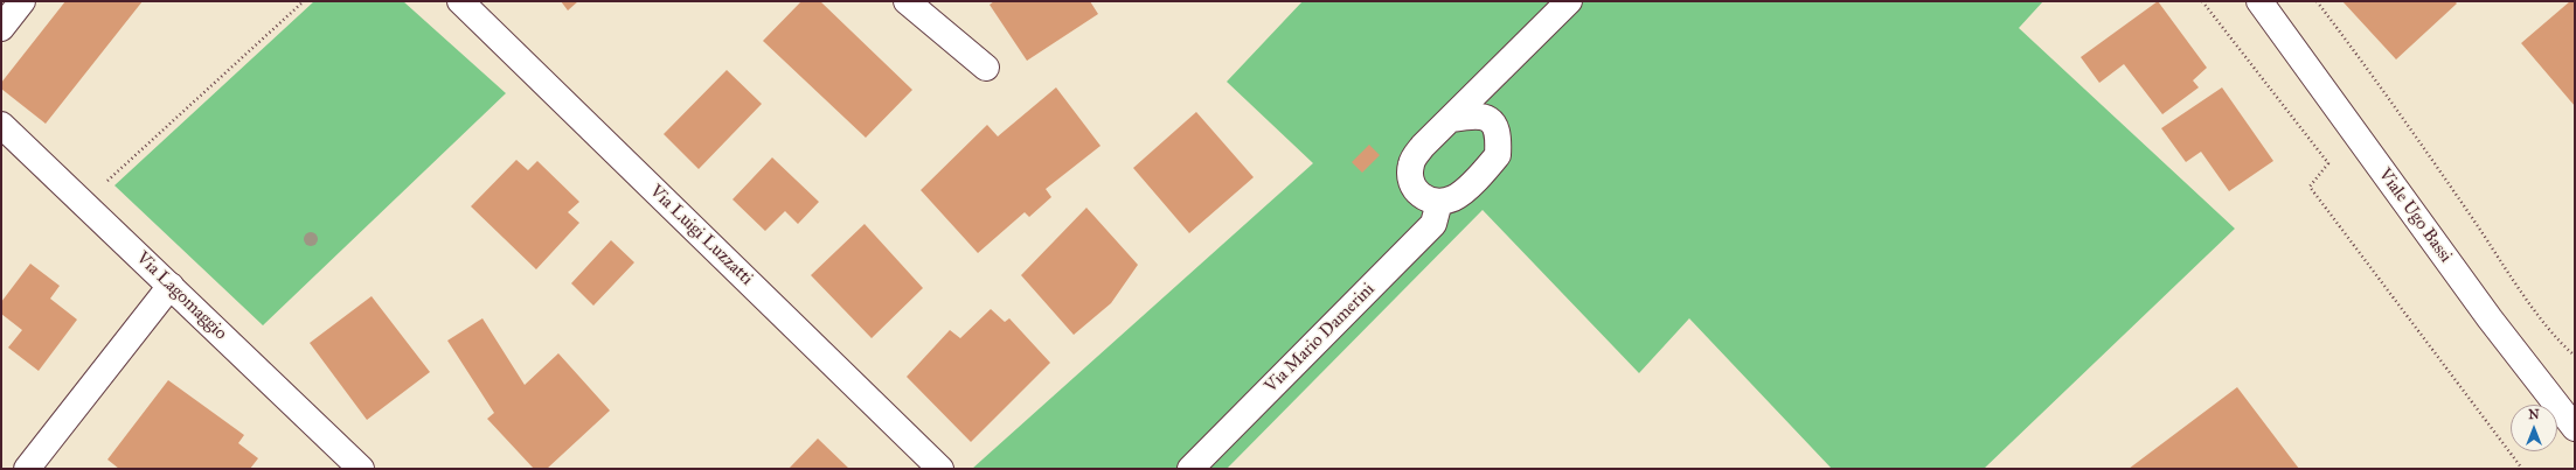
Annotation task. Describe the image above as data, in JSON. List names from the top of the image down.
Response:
{
  "streets": {
    "street": [
      "Viale Ugo Bassi",
      "Via Luigi Luzzatti",
      "Via Lagomaggio",
      "Via Mario Damerini"
    ]
  },
  "north": "top"
}
